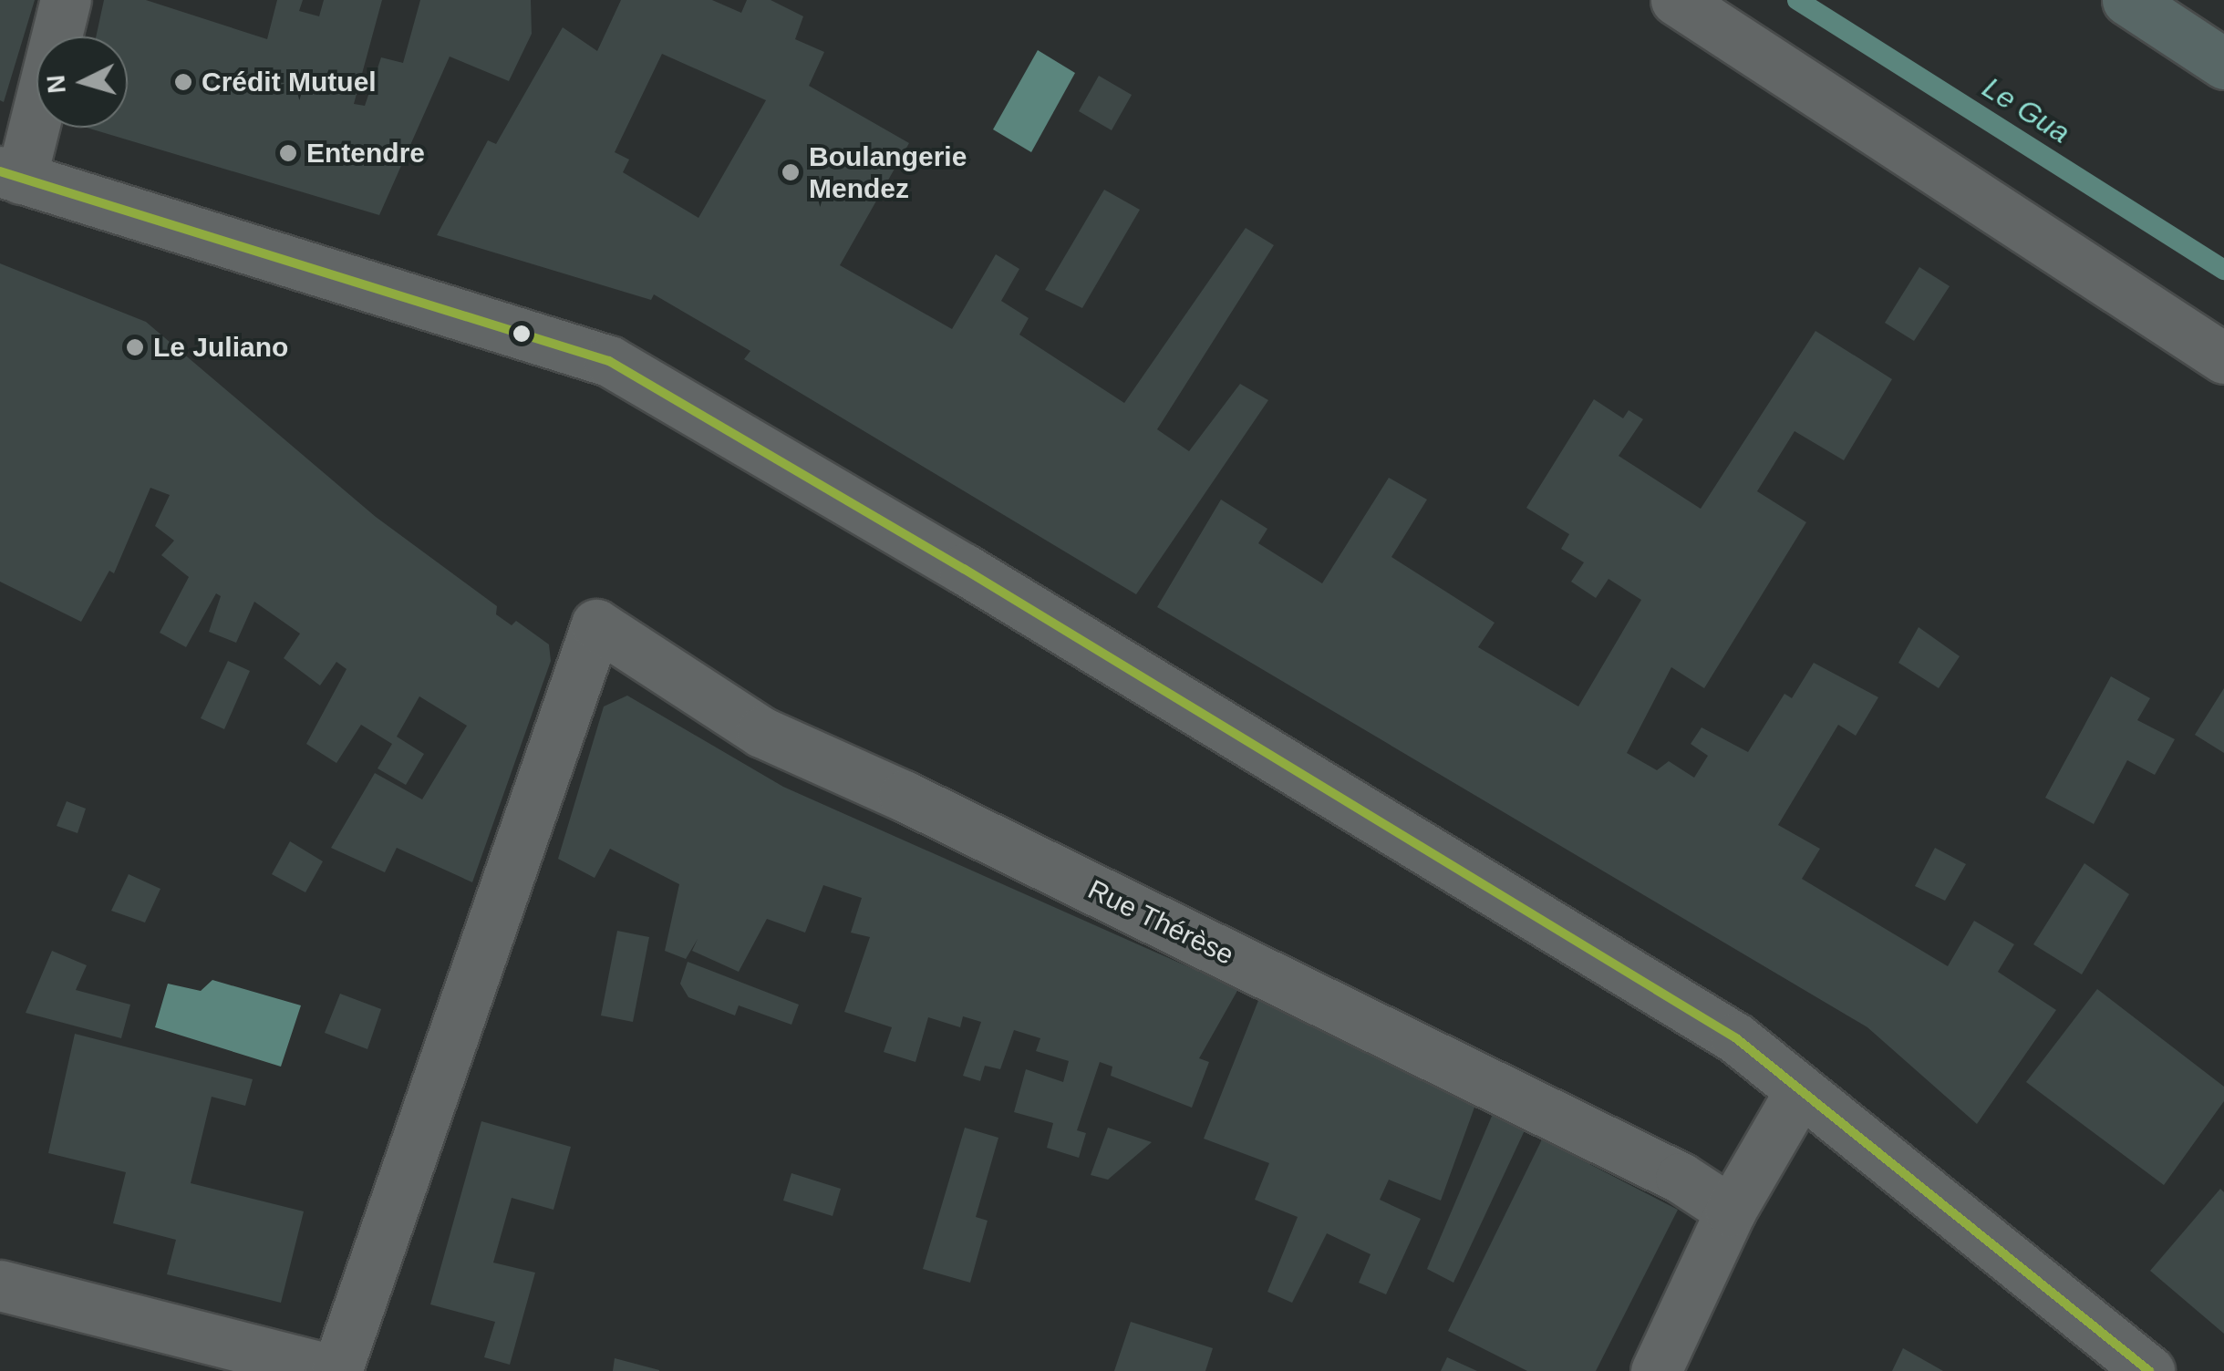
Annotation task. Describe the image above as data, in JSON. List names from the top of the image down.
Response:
{
  "streets": {
    "street": ["Rue Thérèse"]
  },
  "water": ["Le Gua"],
  "places": [
    "Crédit Mutuel",
    "Entendre",
    "Boulangerie Mendez",
    "Le Juliano"
  ],
  "north": "left"
}
